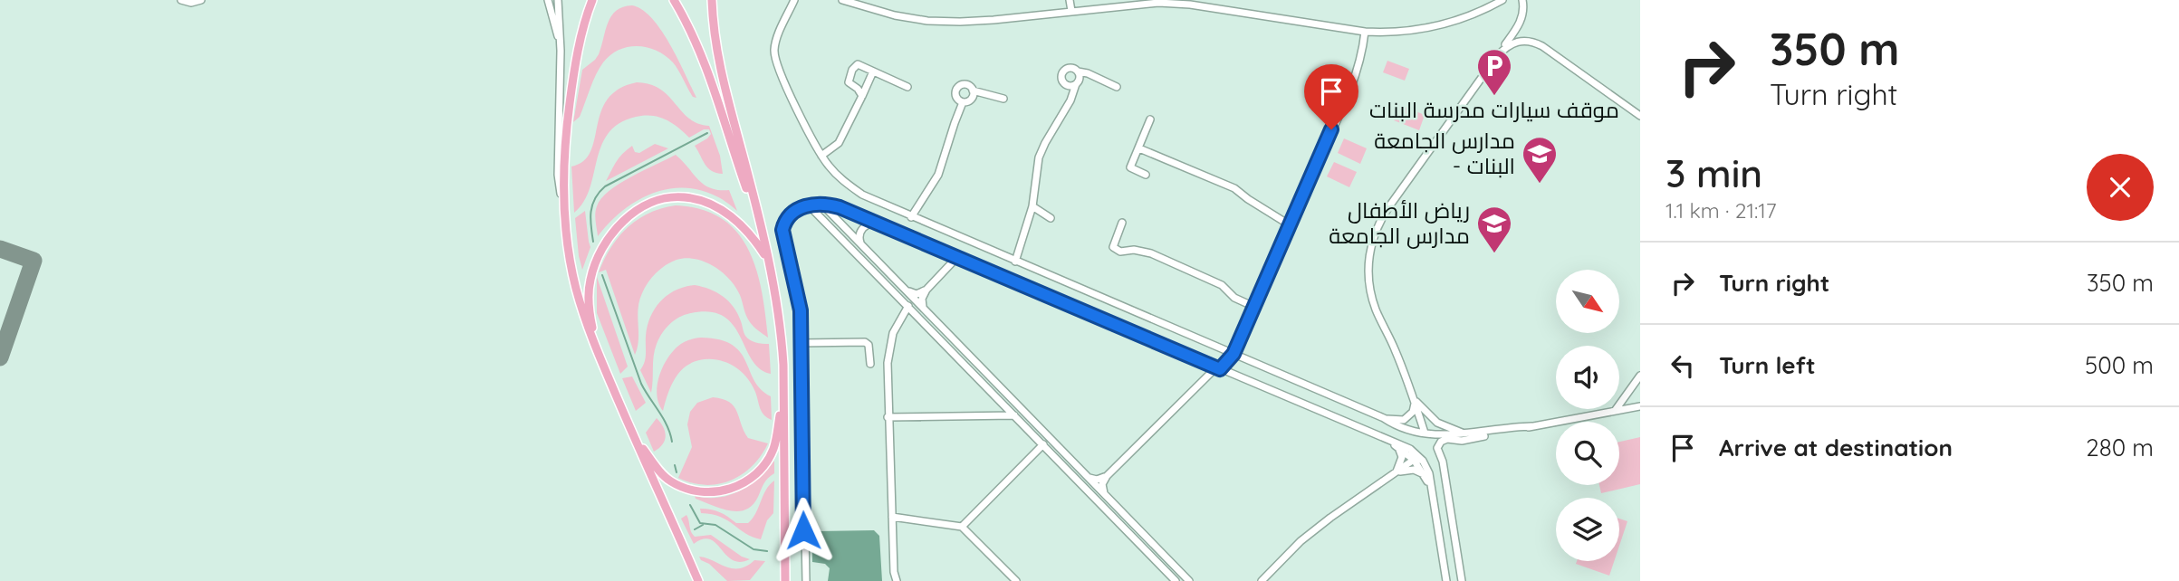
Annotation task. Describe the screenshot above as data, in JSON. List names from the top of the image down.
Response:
{
  "places": {
    "parking": ["موقف سيارات مدرسة البنات"],
    "school or university": ["مدارس الجامعة - البنات", "رياض الأطفال مدارس الجامعة"]
  },
  "north": "bottom right",
  "page": {
    "turn": ["350 m", "Turn right"],
    "heading": ["3 min", "1.1 km · 21:17"],
    "list": [
      {
        "name": "Turn right",
        "value": "350 m"
      },
      {
        "name": "Turn left",
        "value": "500 m"
      },
      {
        "name": "Arrive at destination",
        "value": "280 m"
      }
    ]
  }
}
